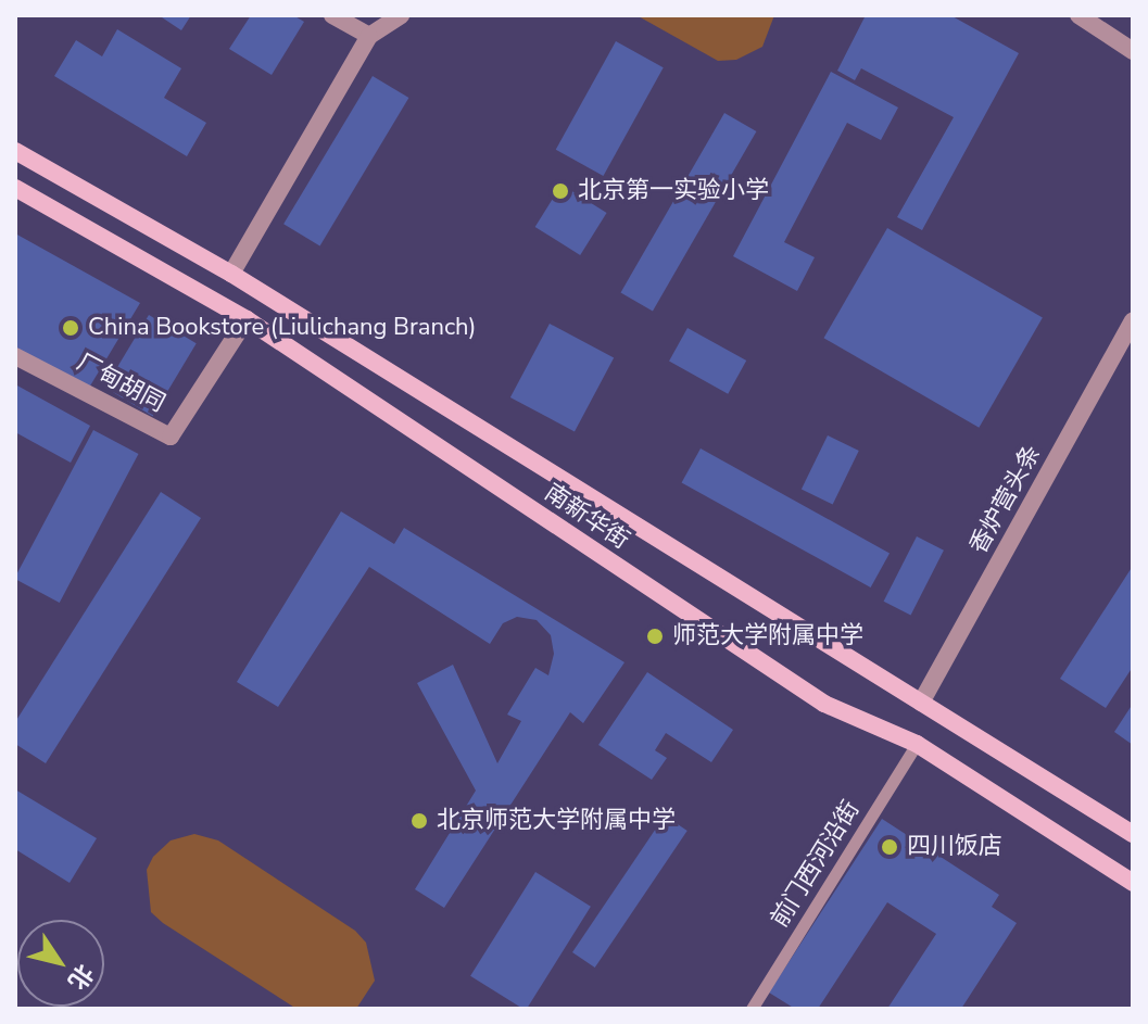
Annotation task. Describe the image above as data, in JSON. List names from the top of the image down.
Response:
{
  "streets": {
    "main road": ["南新华街"],
    "street": ["厂甸胡同", "香炉营头条"],
    "lane": ["前门西河沿街"]
  },
  "crossings": [
    ["厂甸胡同", "南新华街"],
    ["香炉营头条", "南新华街"],
    ["南新华街", "前门西河沿街"]
  ],
  "places": [
    "北京第一实验小学",
    "China Bookstore (Liulichang Branch)",
    "师范大学附属中学",
    "北京师范大学附属中学",
    "四川饭店"
  ],
  "north": "bottom right"
}
